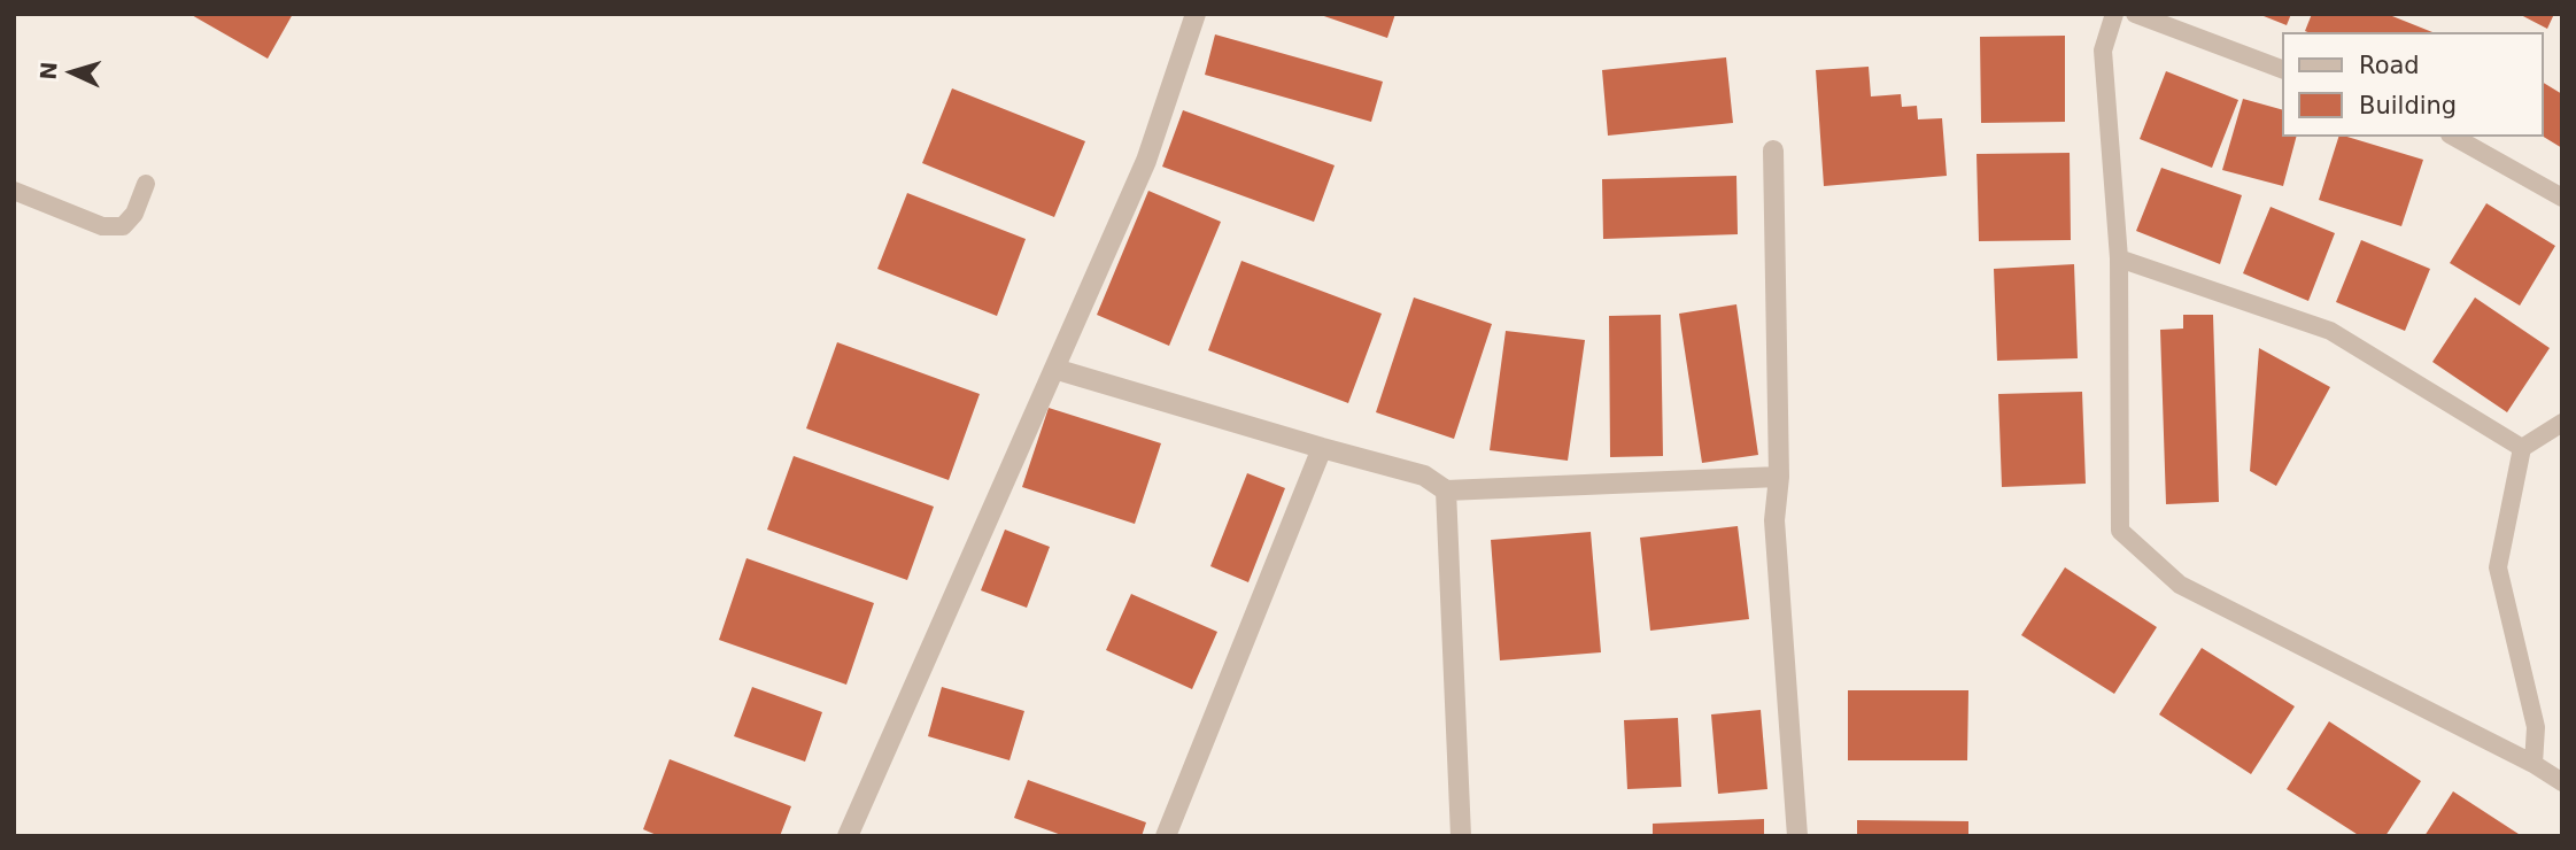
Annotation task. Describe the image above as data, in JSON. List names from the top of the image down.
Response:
{
  "legend": ["Road", "Building"],
  "north": "left"
}
